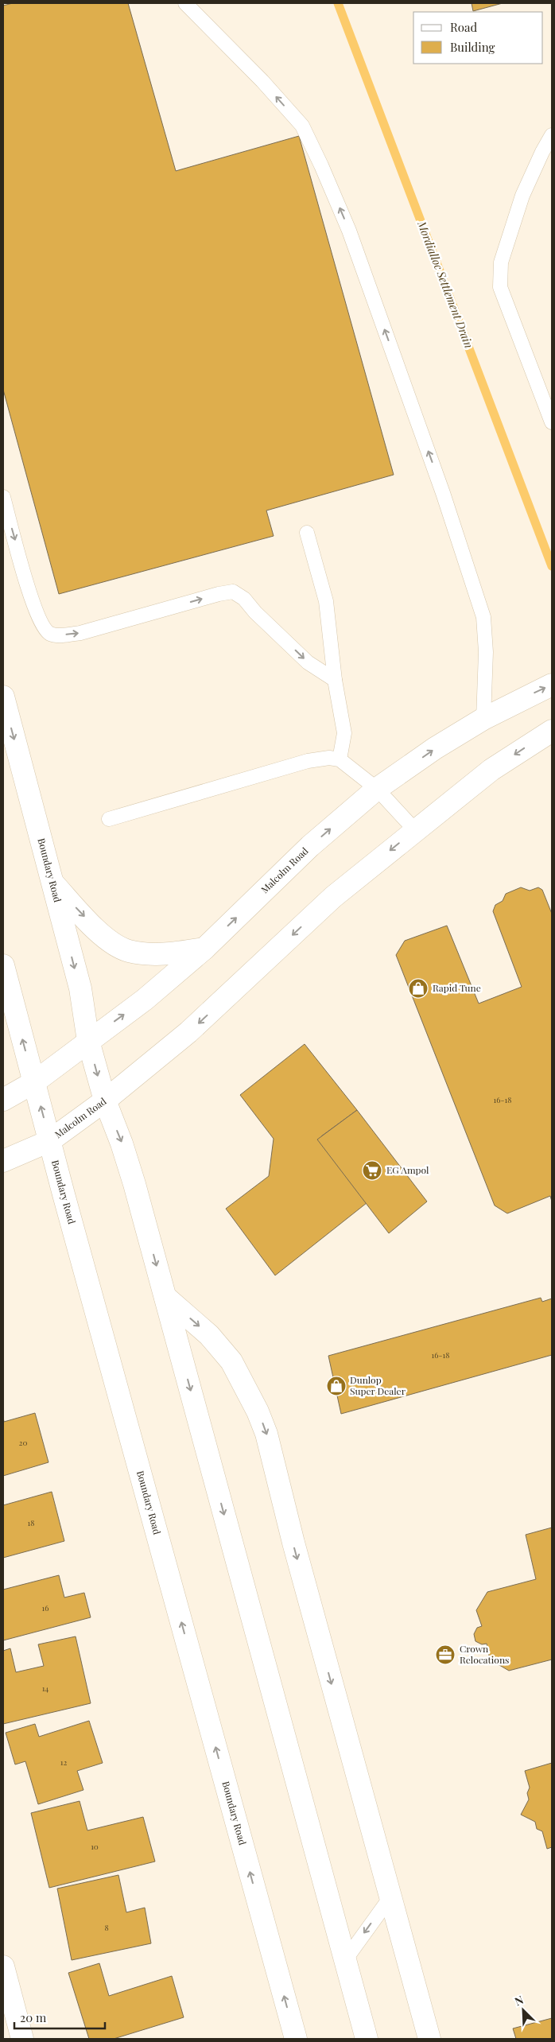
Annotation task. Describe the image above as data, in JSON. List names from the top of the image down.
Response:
{
  "streets": {
    "main road": ["Boundary Road", "Malcolm Road"]
  },
  "crossings": [
    ["Boundary Road", "Malcolm Road"]
  ],
  "water": ["Mordialloc Settlement Drain"],
  "places": {
    "shop": ["Rapid Tune", "Dunlop Super Dealer"],
    "supermarket": ["EG Ampol"],
    "office": ["Crown Relocations"]
  },
  "house_numbers": [
    "16-18",
    "16-18",
    "20",
    "18",
    "16",
    "14",
    "12",
    "10",
    "8"
  ],
  "legend": ["Road", "Building"],
  "scale_bar": "20 m",
  "north": "top left"
}
